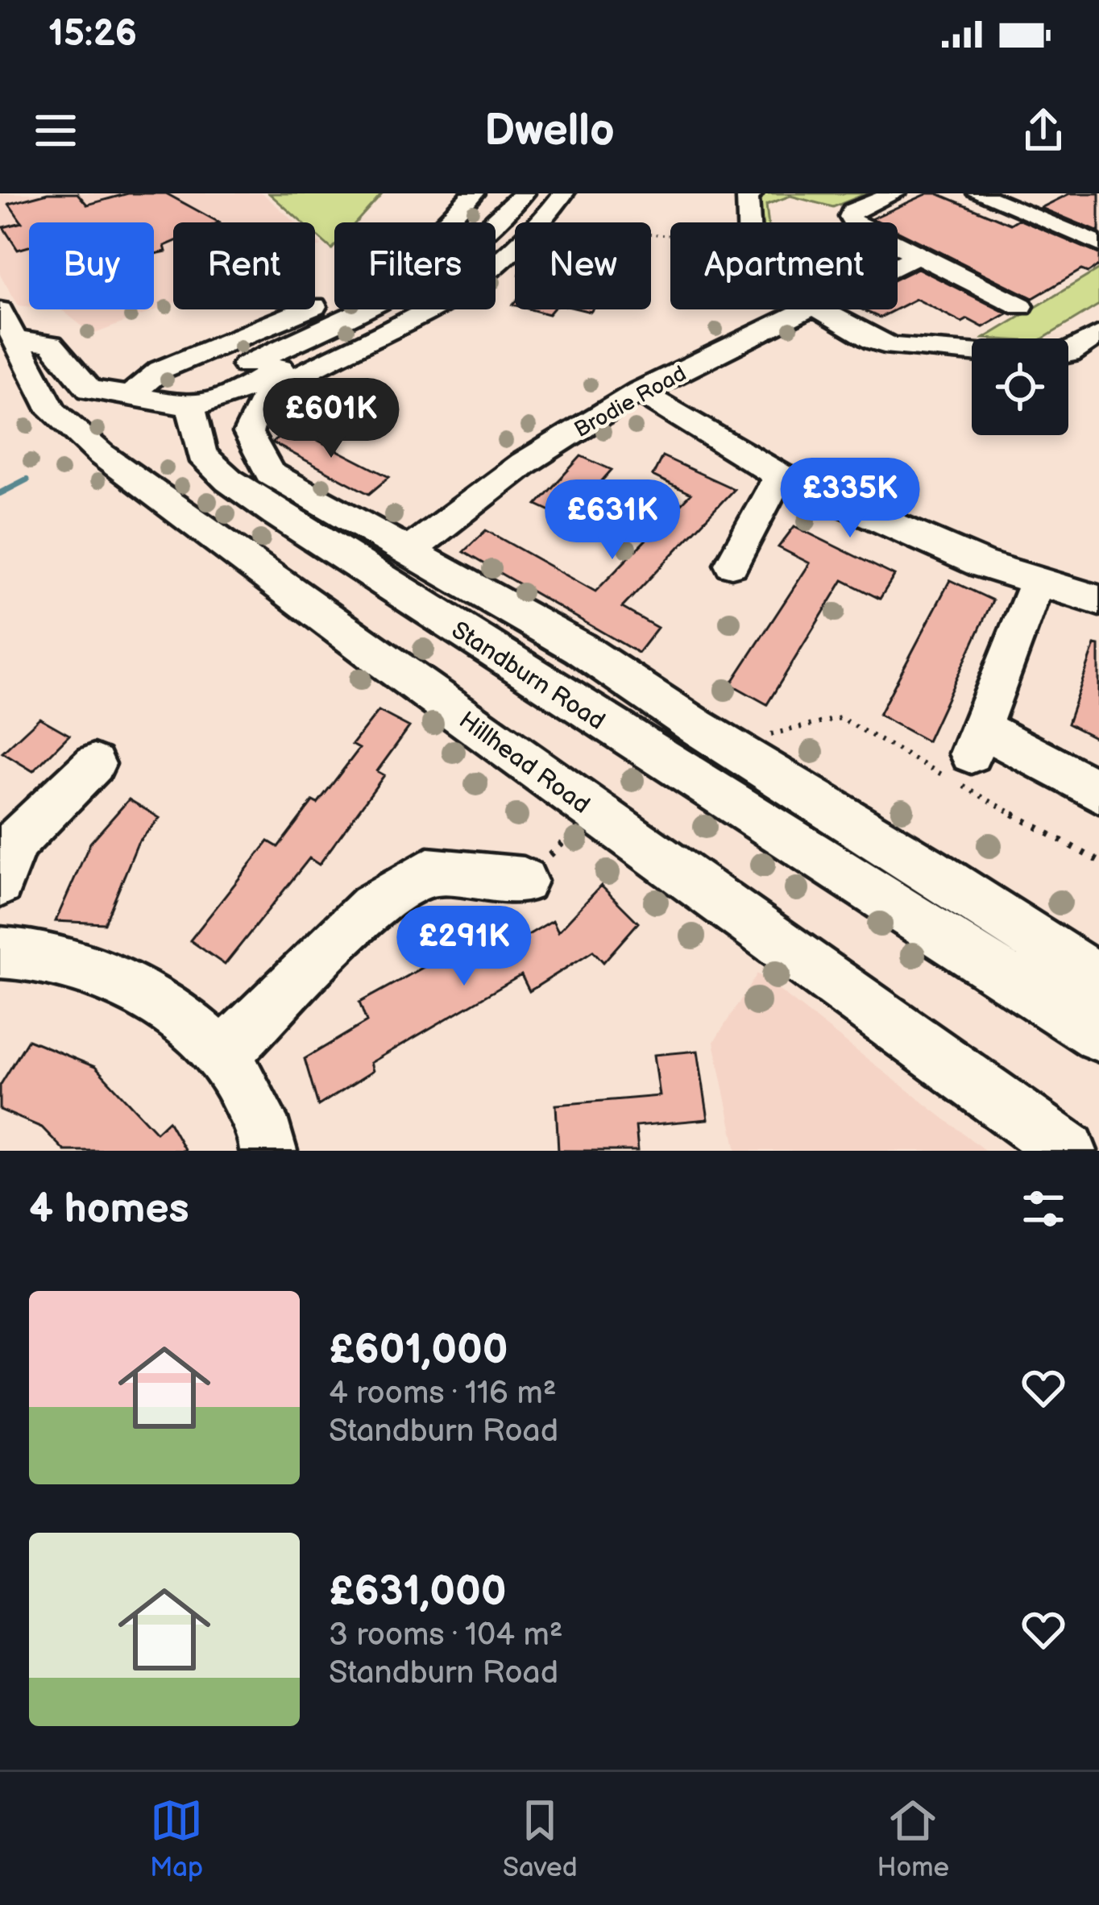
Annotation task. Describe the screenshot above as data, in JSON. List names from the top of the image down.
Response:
{
  "streets": {
    "street": ["Brodie Road", "Standburn Road", "Hillhead Road"]
  },
  "crossings": [
    ["Brodie Road", "Standburn Road"]
  ],
  "page": {
    "status": "15:26",
    "header": "Dwello",
    "chip": [
      "Buy",
      "Rent",
      "Filters",
      "New",
      "Apartment"
    ],
    "price": [
      "£601K",
      "£335K",
      "£631K",
      "£291K"
    ],
    "heading": "4 homes",
    "list": [
      {
        "name": "£601,000",
        "note": "4 rooms · 116 m² · Standburn Road"
      },
      {
        "name": "£631,000",
        "note": "3 rooms · 104 m² · Standburn Road"
      }
    ],
    "tabs": ["Map", "Saved", "Home"]
  }
}
